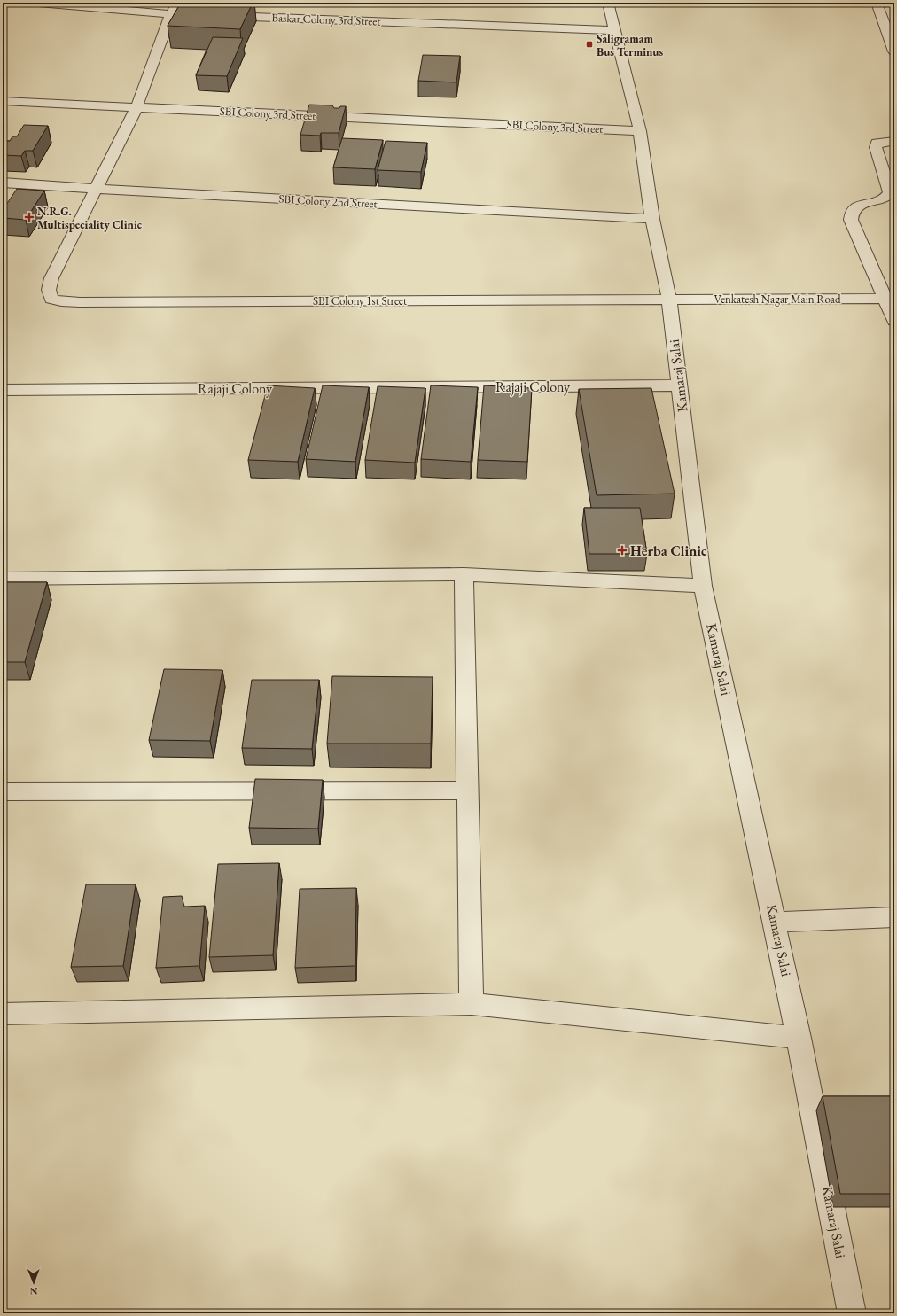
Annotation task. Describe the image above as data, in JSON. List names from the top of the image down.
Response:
{
  "streets": {
    "street": [
      "Baskar Colony 3rd Street",
      "SBI Colony 3rd Street",
      "SBI Colony 2nd Street",
      "Venkatesh Nagar Main Road",
      "SBI Colony 1st Street",
      "Kamaraj Salai",
      "Rajaji Colony"
    ]
  },
  "crossings": [
    ["Baskar Colony 3rd Street", "Kamaraj Salai"],
    ["SBI Colony 3rd Street", "Kamaraj Salai"],
    ["SBI Colony 2nd Street", "SBI Colony 1st Street"],
    ["SBI Colony 2nd Street", "Kamaraj Salai"],
    ["Venkatesh Nagar Main Road", "SBI Colony 1st Street"],
    ["Venkatesh Nagar Main Road", "Kamaraj Salai"],
    ["SBI Colony 1st Street", "Kamaraj Salai"],
    ["Kamaraj Salai", "Rajaji Colony"]
  ],
  "places": {
    "transit": ["Saligramam Bus Terminus"],
    "health": ["N.R.G. Multispeciality Clinic", "Herba Clinic"]
  },
  "north": "bottom"
}
